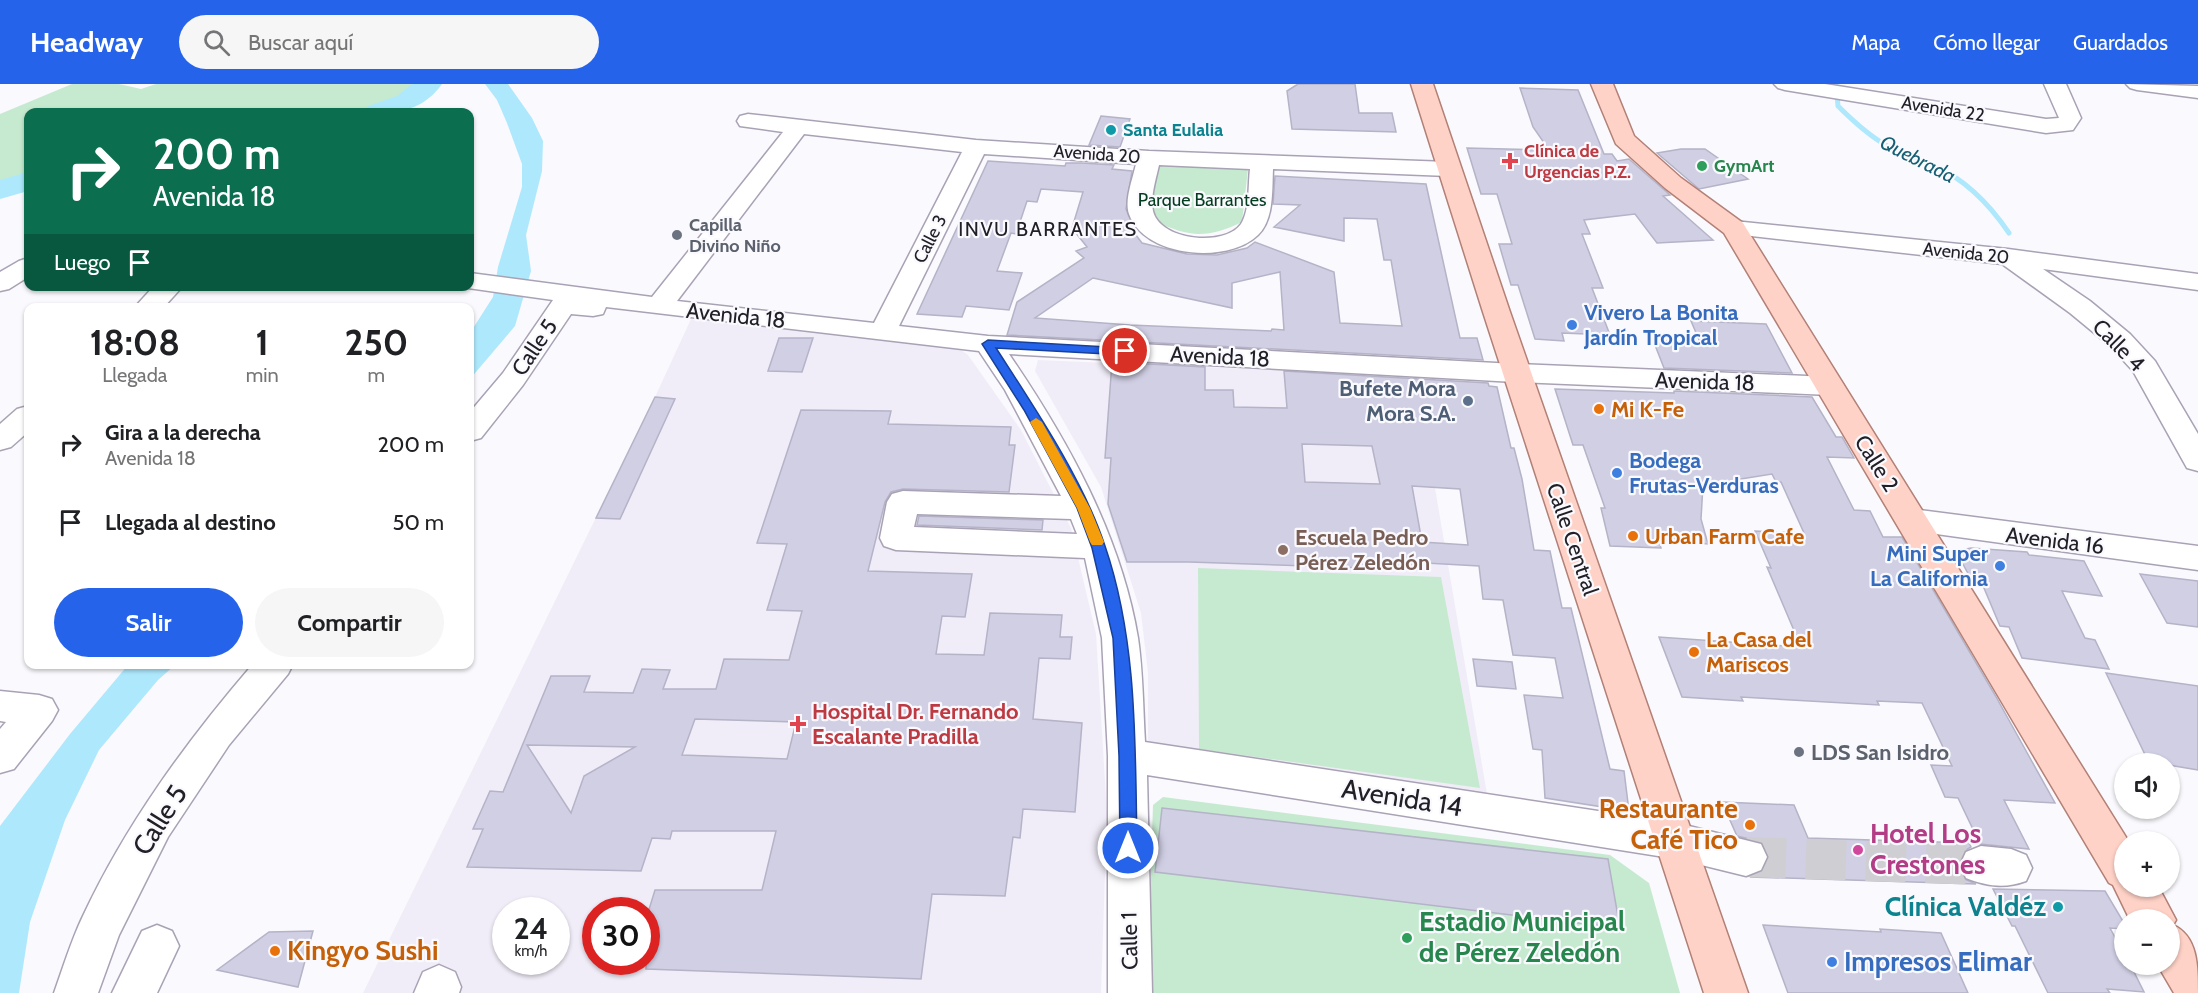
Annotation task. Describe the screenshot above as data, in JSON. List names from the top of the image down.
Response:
{
  "streets": {
    "main road": ["Calle 2", "Calle Central"],
    "street": [
      "Avenida 22",
      "Avenida 20",
      "Calle 3",
      "Avenida 18",
      "Calle 4",
      "Calle 5",
      "Avenida 16",
      "Avenida 14",
      "Calle 1"
    ]
  },
  "crossings": [
    ["Avenida 20", "Calle 3"],
    ["Avenida 20", "Calle 4"],
    ["Avenida 20", "Calle 2"],
    ["Avenida 20", "Calle Central"],
    ["Calle 3", "Avenida 18"],
    ["Avenida 18", "Calle 5"],
    ["Avenida 18", "Calle 2"],
    ["Avenida 18", "Calle Central"],
    ["Avenida 18", "Calle 1"],
    ["Calle 2", "Avenida 16"],
    ["Calle Central", "Avenida 14"],
    ["Avenida 14", "Calle 1"]
  ],
  "districts": ["INVU BARRANTES"],
  "water": ["Quebrada"],
  "parks": ["Parque Barrantes"],
  "places": {
    "other": [
      "Santa Eulalia",
      "GymArt",
      "Capilla Divino Niño",
      "Vivero La Bonita Jardín Tropical",
      "Bufete Mora Mora S.A.",
      "Mi K-Fe",
      "Bodega Frutas-Verduras",
      "Urban Farm Cafe",
      "Escuela Pedro Pérez Zeledón",
      "Mini Super La California",
      "La Casa del Mariscos",
      "LDS San Isidro",
      "Restaurante Café Tico",
      "Hotel Los Crestones",
      "Clínica Valdéz",
      "Estadio Municipal de Pérez Zeledón",
      "Kingyo Sushi",
      "Impresos Elimar"
    ],
    "health": ["Clínica de Urgencias P.Z.", "Hospital Dr. Fernando Escalante Pradilla"]
  },
  "page": {
    "header": "Headway",
    "search": "Buscar aquí",
    "nav": ["Mapa", "Cómo llegar", "Guardados"],
    "turn": ["200 m", "Avenida 18"],
    "then": "Luego",
    "eta": [
      "18:08",
      "Llegada",
      "1",
      "min",
      "250",
      "m"
    ],
    "list": [
      {
        "name": "Gira a la derecha",
        "note": "Avenida 18",
        "value": "200 m"
      },
      {
        "name": "Llegada al destino",
        "value": "50 m"
      }
    ],
    "buttons": ["Salir", "Compartir"],
    "map_buttons": ["+", "−"],
    "speed": "24 km/h",
    "limit": "30"
  }
}
